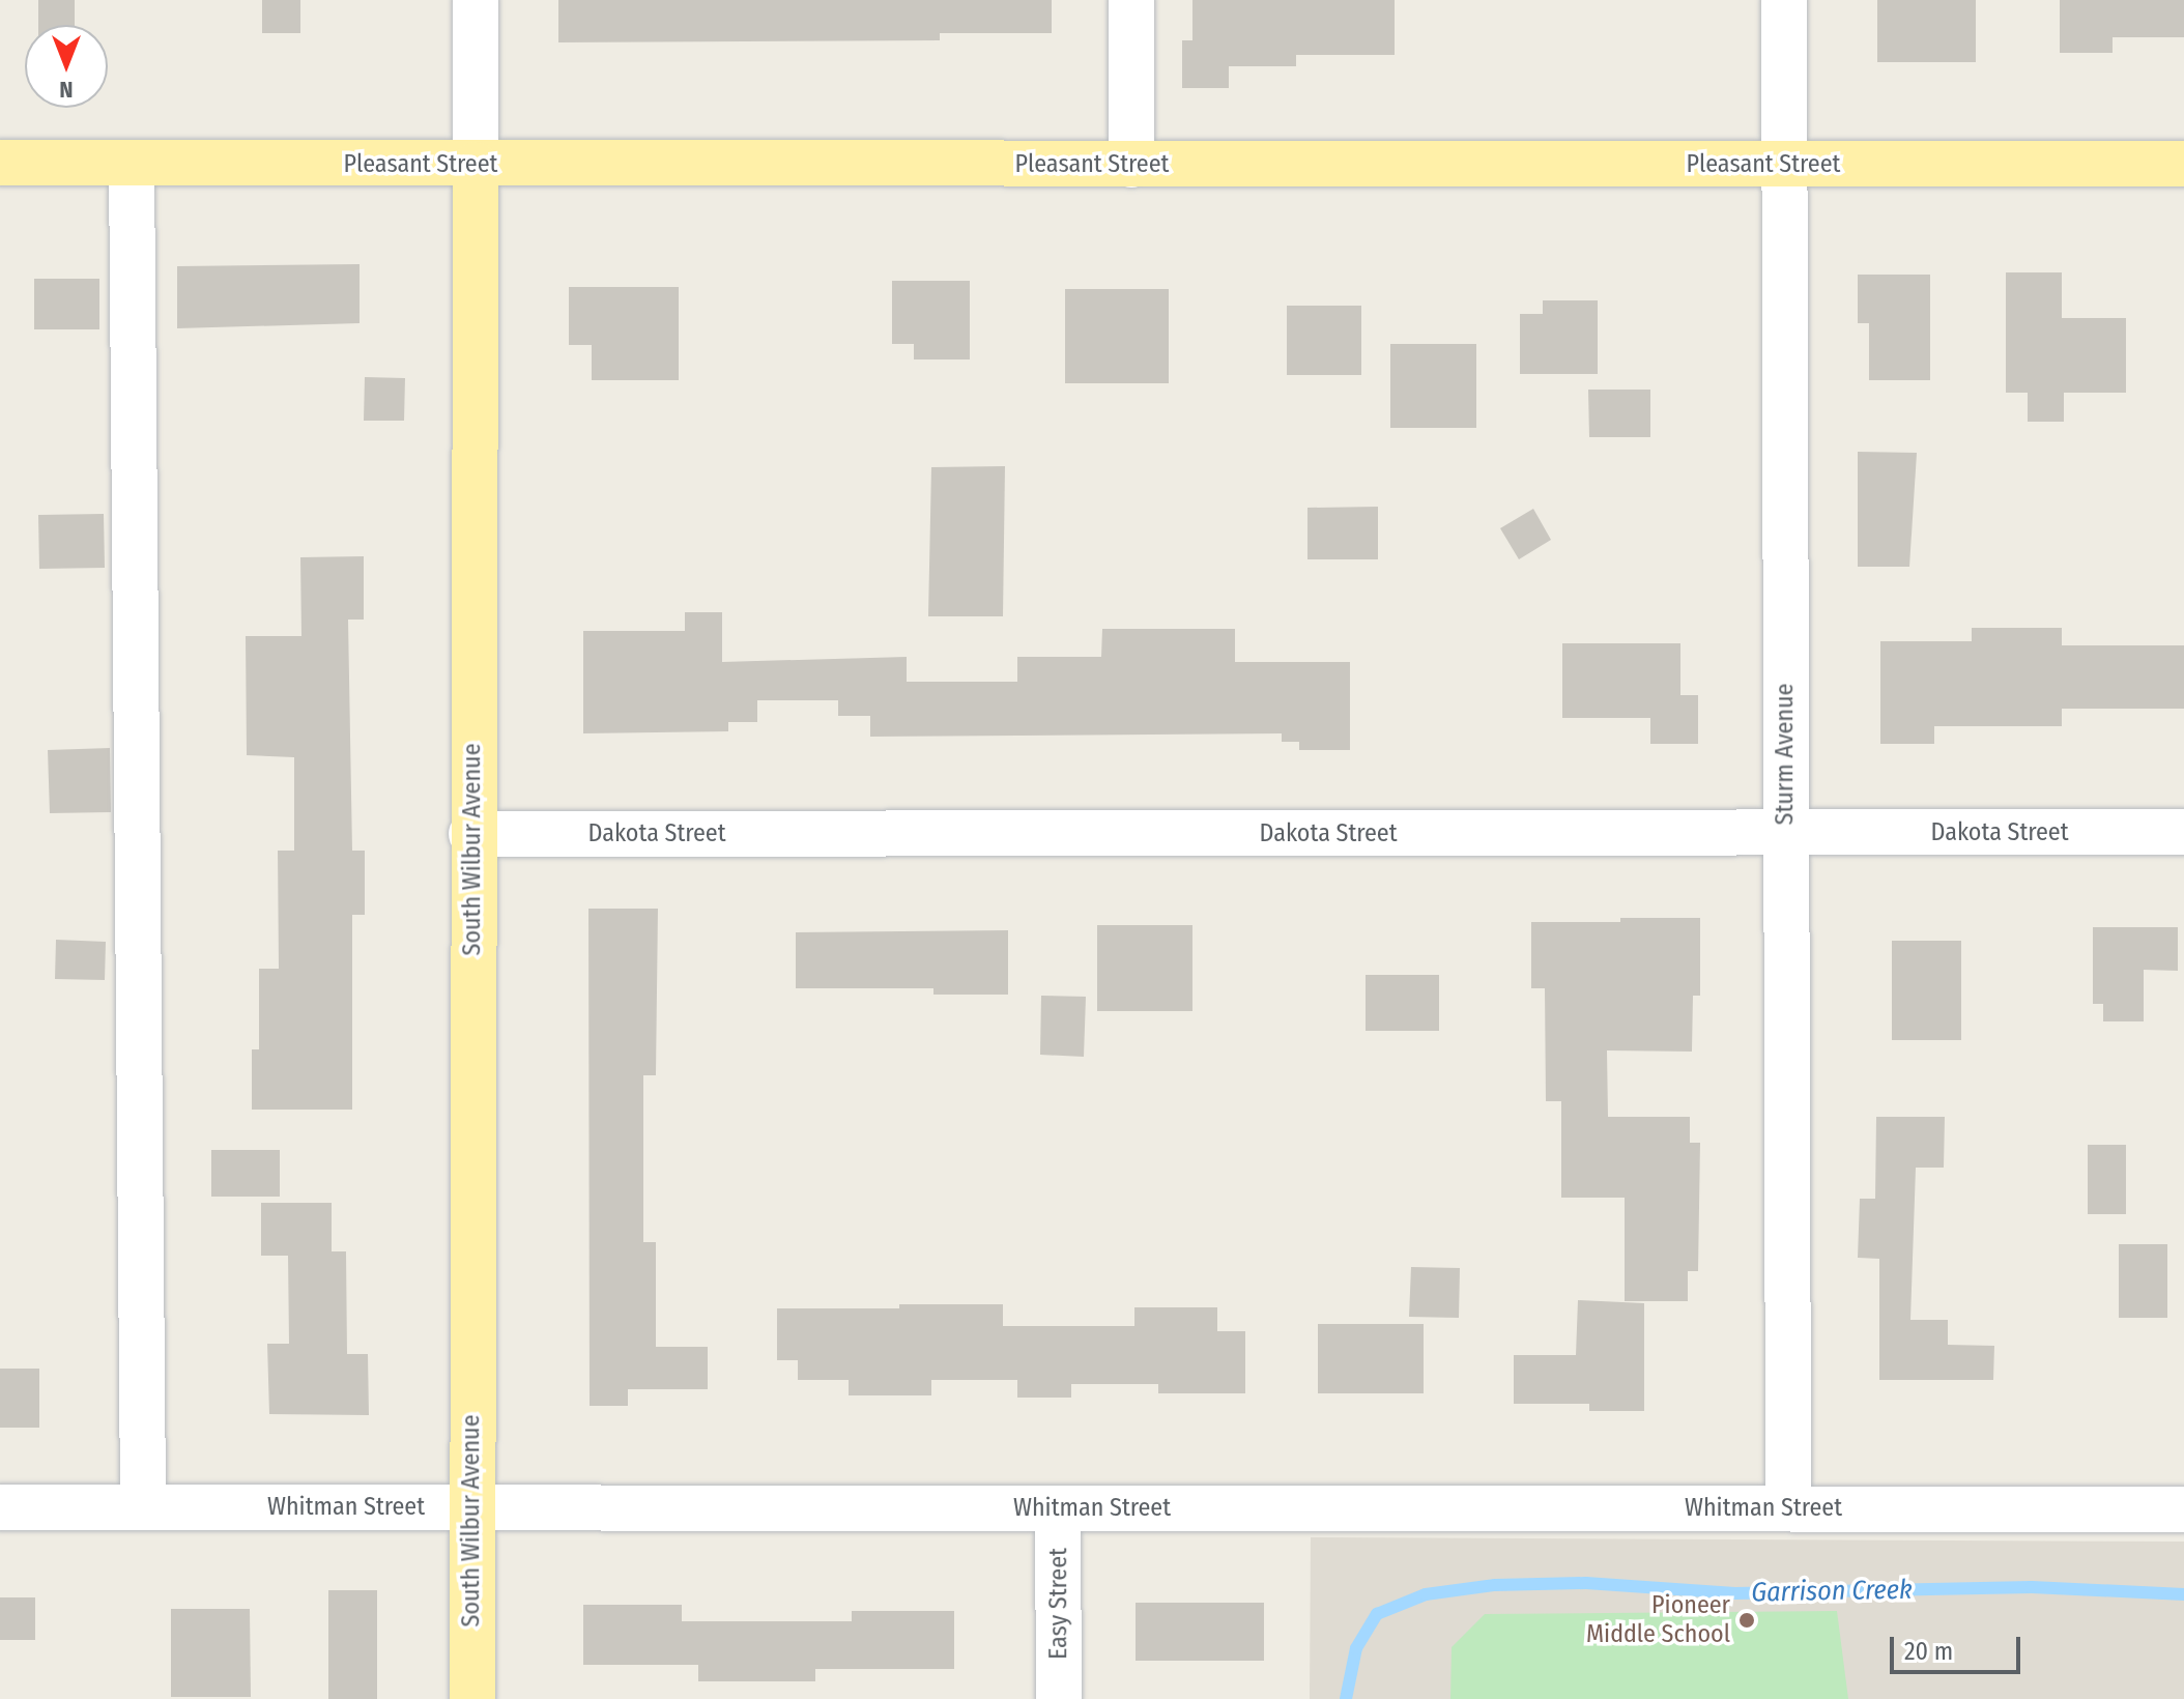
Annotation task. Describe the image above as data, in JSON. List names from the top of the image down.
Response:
{
  "streets": {
    "main road": ["Pleasant Street", "South Wilbur Avenue"],
    "street": [
      "Sturm Avenue",
      "Dakota Street",
      "Whitman Street",
      "Easy Street"
    ]
  },
  "crossings": [
    ["Pleasant Street", "Sturm Avenue"],
    ["Pleasant Street", "South Wilbur Avenue"],
    ["Sturm Avenue", "Dakota Street"],
    ["Sturm Avenue", "Whitman Street"],
    ["Dakota Street", "South Wilbur Avenue"],
    ["South Wilbur Avenue", "Whitman Street"],
    ["Whitman Street", "Easy Street"]
  ],
  "water": ["Garrison Creek"],
  "places": ["Pioneer Middle School"],
  "scale_bar": "20 m",
  "north": "bottom"
}
